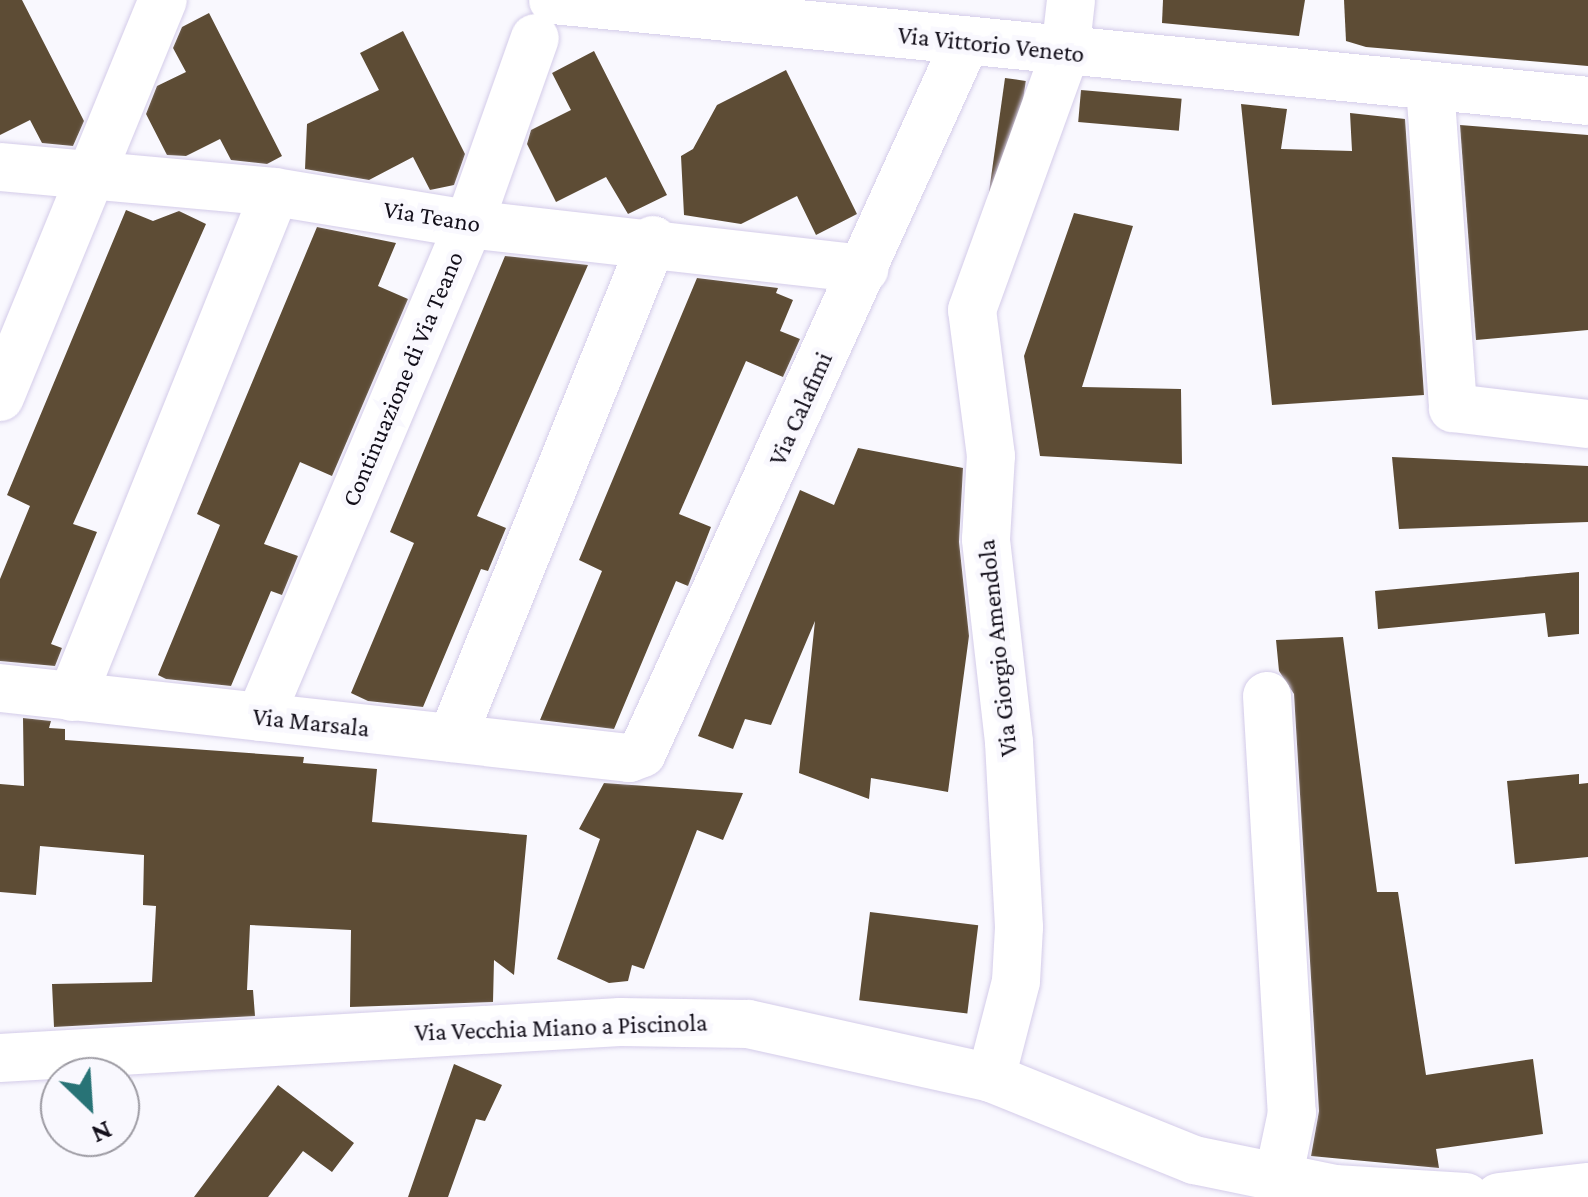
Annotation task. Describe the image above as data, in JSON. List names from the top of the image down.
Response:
{
  "streets": {
    "street": [
      "Via Vittorio Veneto",
      "Via Teano",
      "Continuazione di Via Teano",
      "Via Calafimi",
      "Via Giorgio Amendola",
      "Via Marsala",
      "Via Vecchia Miano a Piscinola"
    ]
  },
  "crossings": [
    ["Via Vittorio Veneto", "Continuazione di Via Teano"],
    ["Via Vittorio Veneto", "Via Calafimi"],
    ["Via Vittorio Veneto", "Via Giorgio Amendola"],
    ["Via Teano", "Continuazione di Via Teano"],
    ["Via Teano", "Via Calafimi"],
    ["Continuazione di Via Teano", "Via Marsala"],
    ["Via Calafimi", "Via Marsala"],
    ["Via Giorgio Amendola", "Via Vecchia Miano a Piscinola"]
  ],
  "north": "bottom right"
}
